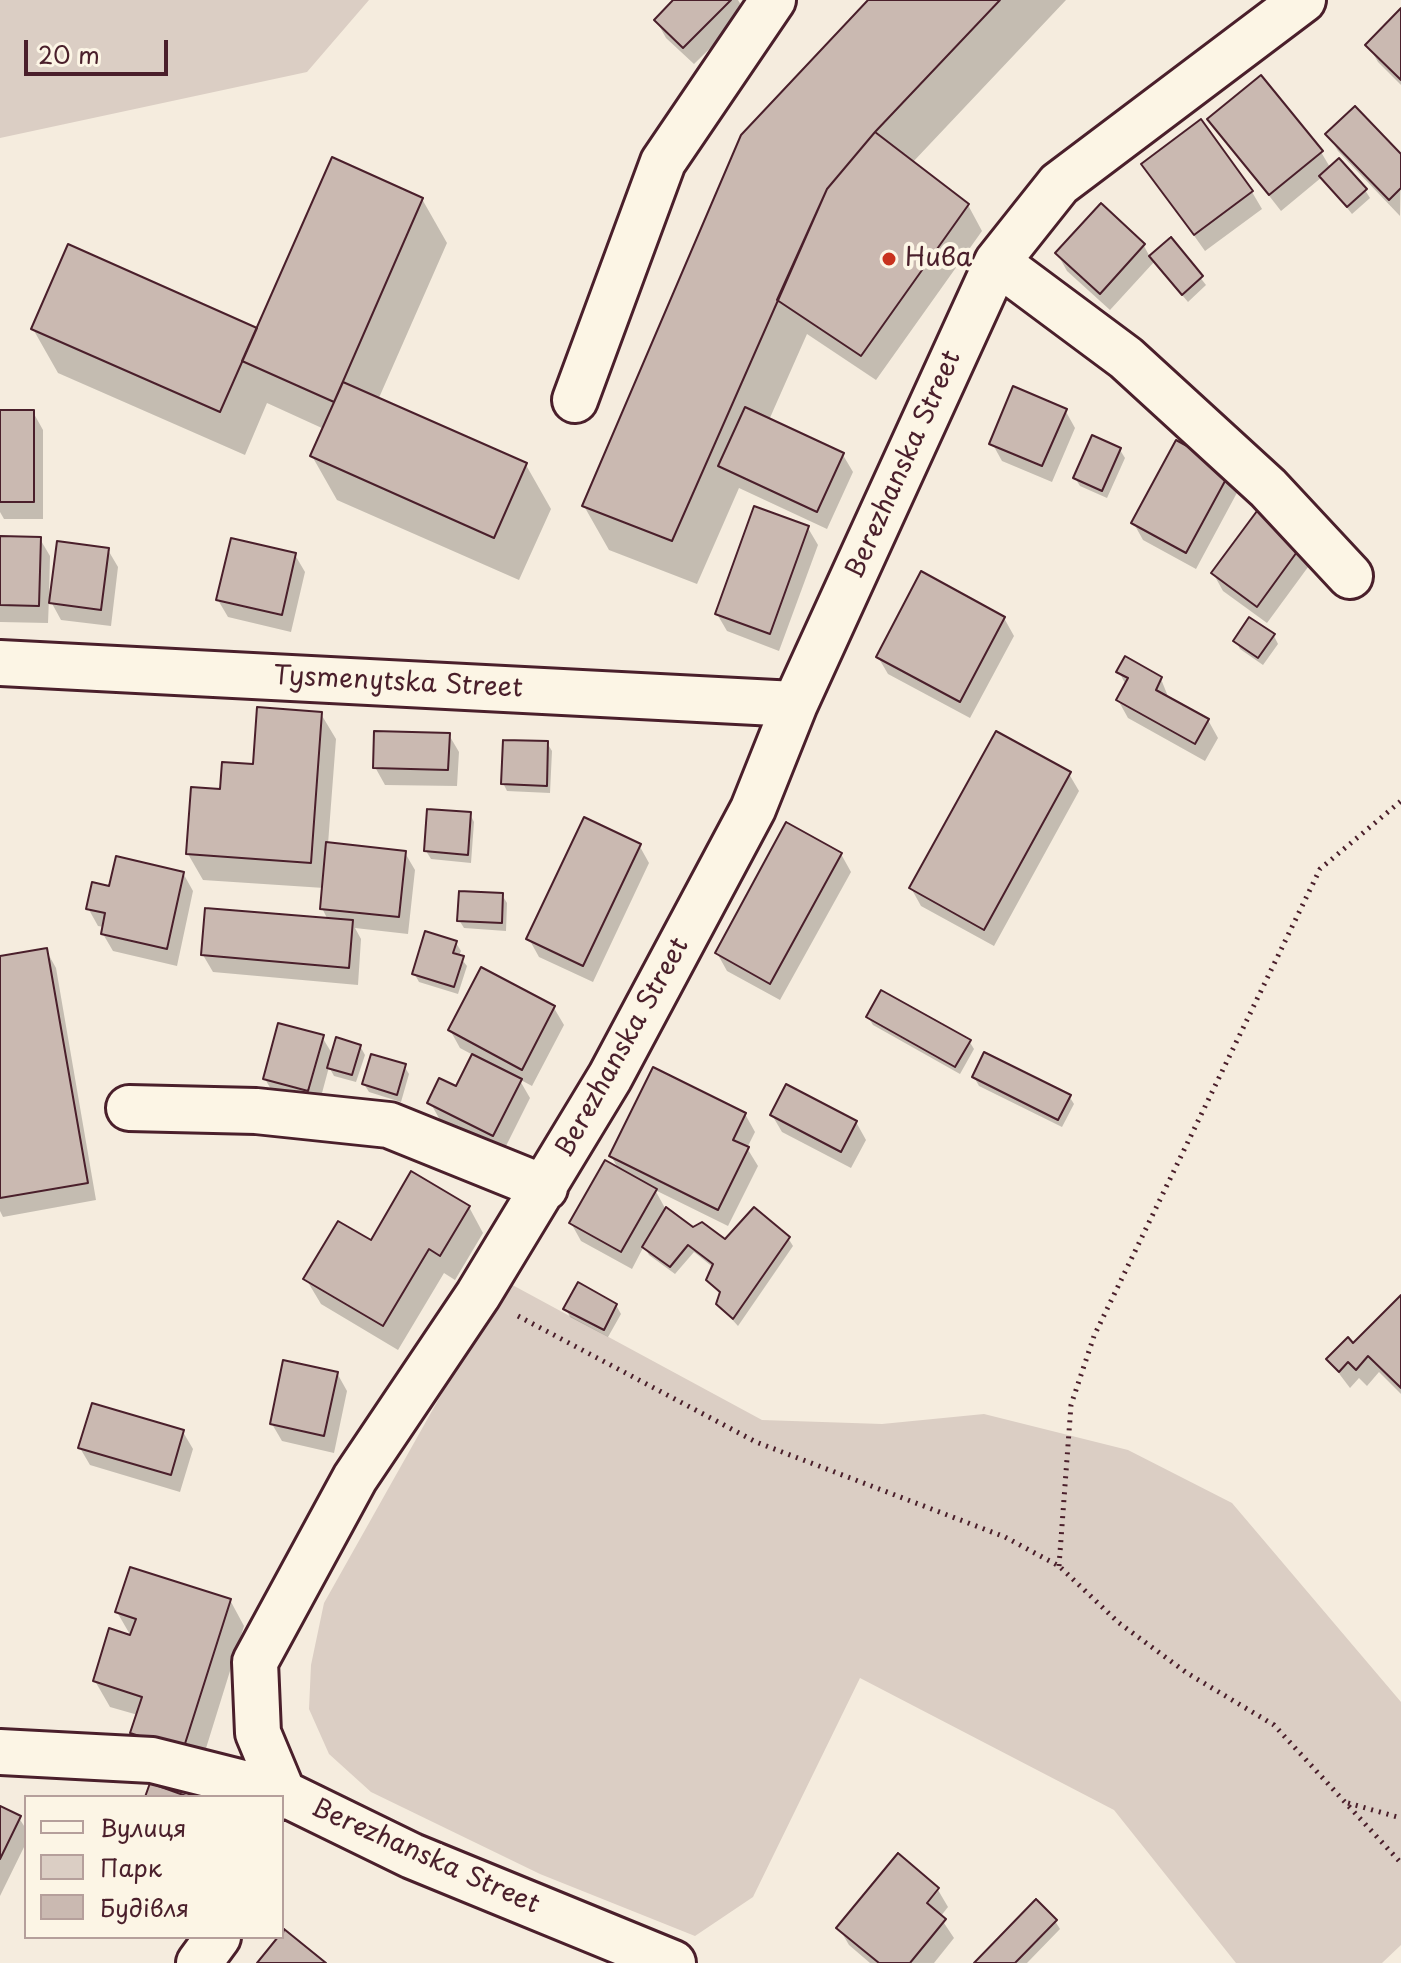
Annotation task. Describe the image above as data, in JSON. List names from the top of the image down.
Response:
{
  "streets": {
    "street": ["Berezhanska Street", "Tysmenytska Street"]
  },
  "crossings": [
    ["Berezhanska Street", "Tysmenytska Street"]
  ],
  "places": ["Нива"],
  "legend": ["Вулиця", "Парк", "Будівля"],
  "scale_bar": "20 m"
}
